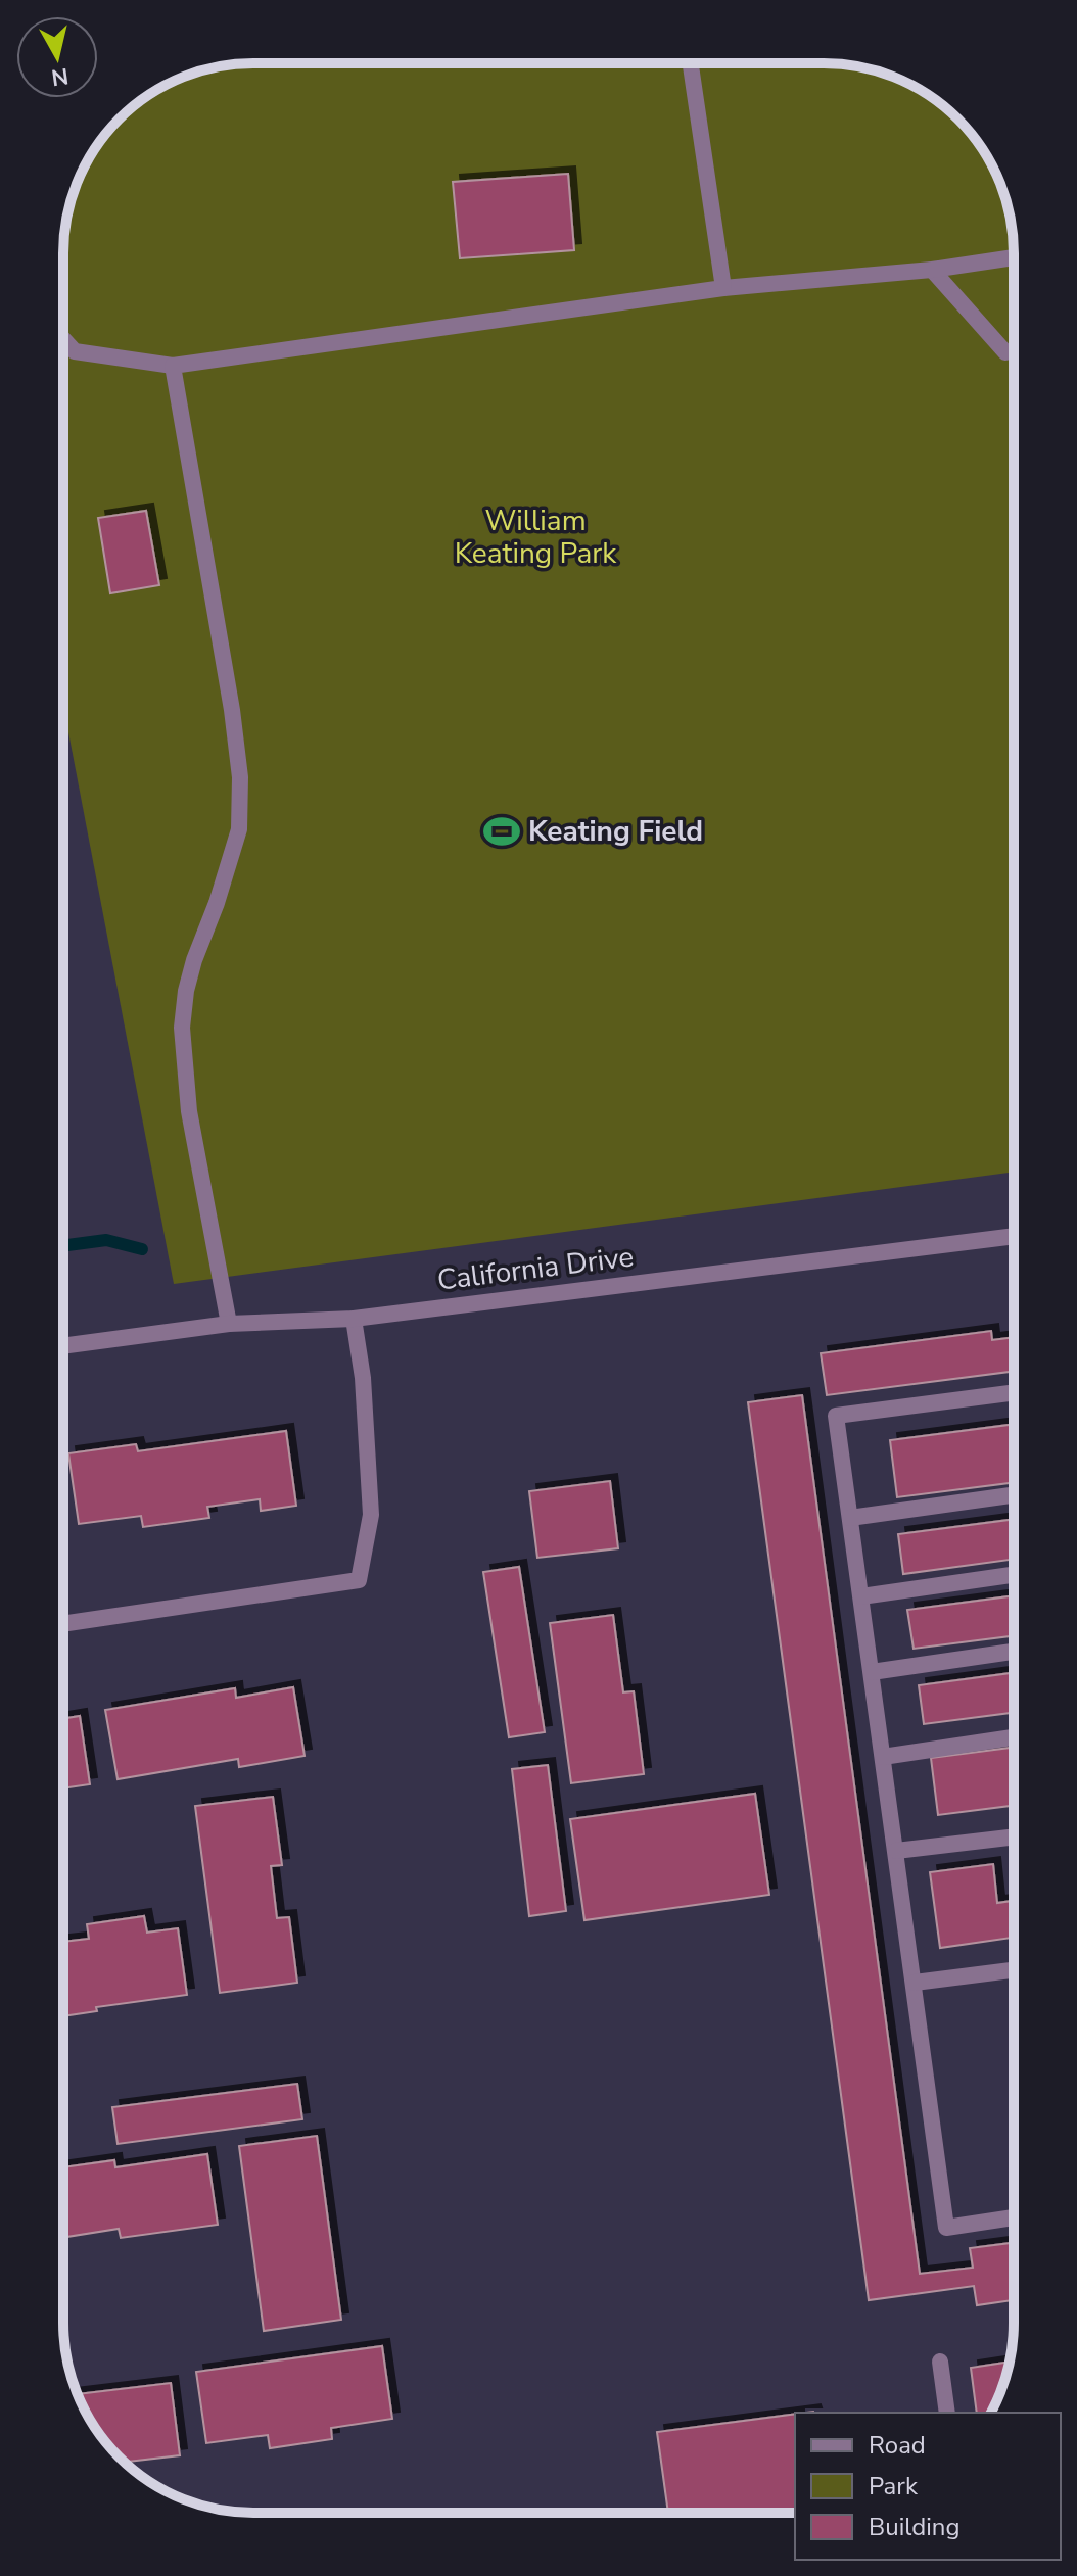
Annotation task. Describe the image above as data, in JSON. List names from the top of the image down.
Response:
{
  "streets": {
    "street": ["California Drive"]
  },
  "parks": ["William Keating Park"],
  "places": {
    "sports": ["Keating Field"]
  },
  "legend": ["Road", "Park", "Building"],
  "north": "bottom"
}
